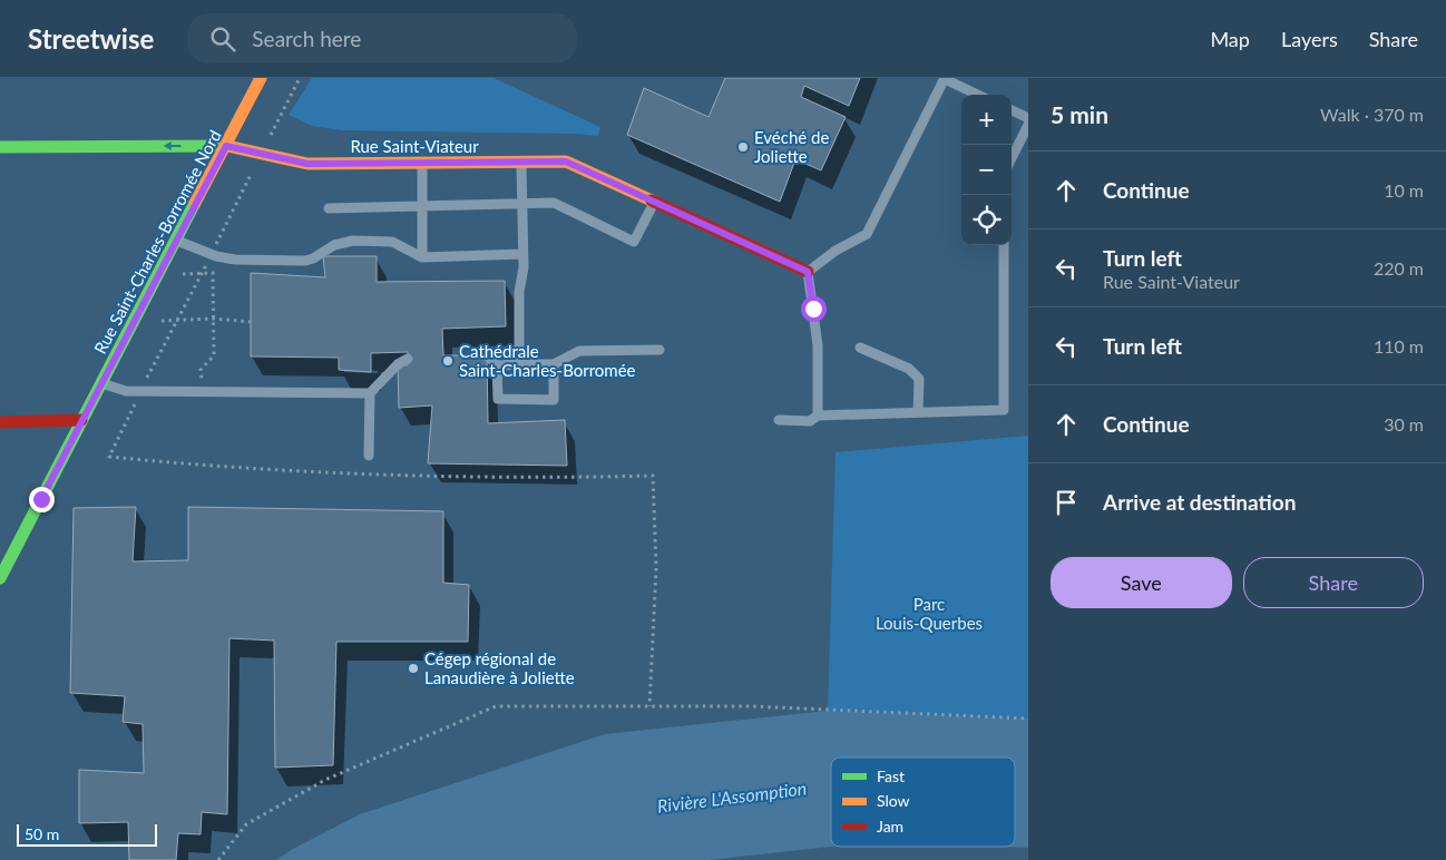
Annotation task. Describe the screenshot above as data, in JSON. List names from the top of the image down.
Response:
{
  "streets": {
    "street": ["Rue Saint-Viateur", "Rue Saint-Charles-Borromée Nord"]
  },
  "crossings": [
    ["Rue Saint-Viateur", "Rue Saint-Charles-Borromée Nord"]
  ],
  "water": ["Rivière L'Assomption"],
  "parks": ["Parc Louis-Querbes"],
  "places": ["Evéché de Joliette", "Cathédrale Saint-Charles-Borromée", "Cégep régional de Lanaudière à Joliette"],
  "legend": ["Fast", "Slow", "Jam"],
  "scale_bar": "50 m",
  "page": {
    "header": "Streetwise",
    "search": "Search here",
    "nav": ["Map", "Layers", "Share"],
    "heading": ["5 min", "Walk · 370 m"],
    "map_buttons": ["+", "−"],
    "list": [
      ["Continue", "10 m"],
      ["Turn left", "Rue Saint-Viateur", "220 m"],
      ["Turn left", "110 m"],
      ["Continue", "30 m"],
      "Arrive at destination"
    ],
    "buttons": ["Save", "Share"],
    "scale": "50 m"
  }
}
